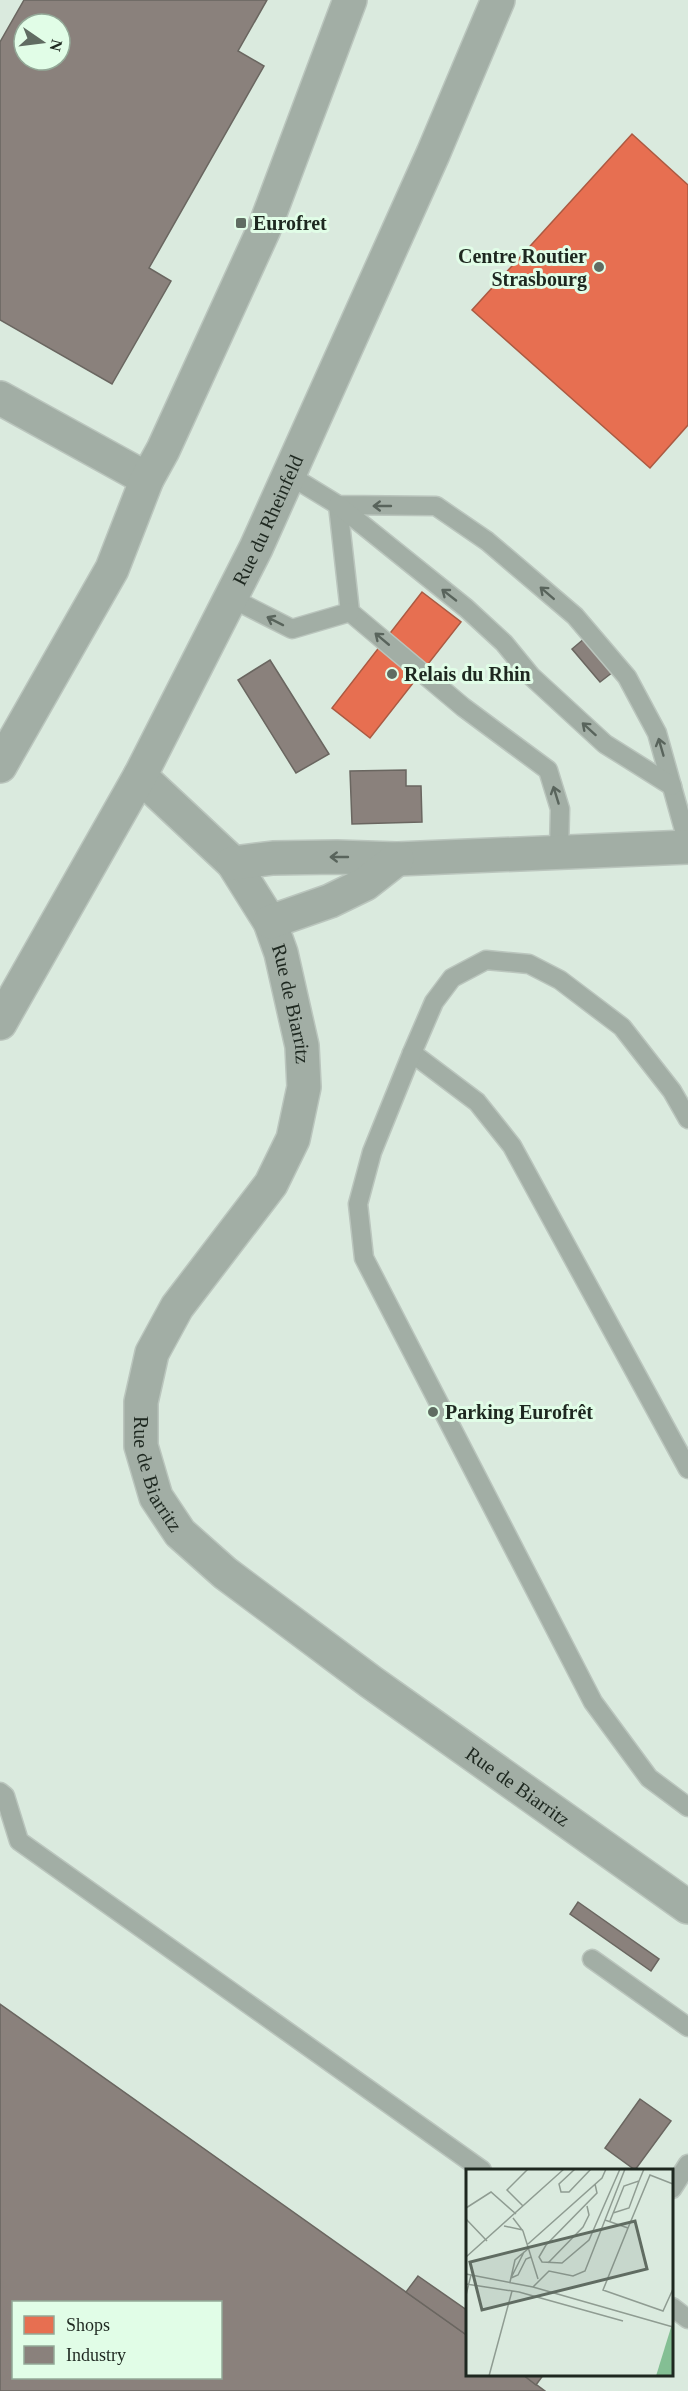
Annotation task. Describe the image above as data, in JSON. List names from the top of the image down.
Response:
{
  "streets": {
    "street": ["Rue du Rheinfeld", "Rue de Biarritz"]
  },
  "crossings": [
    ["Rue du Rheinfeld", "Rue de Biarritz"]
  ],
  "places": {
    "transit": ["Eurofret"],
    "other": ["Centre Routier Strasbourg", "Relais du Rhin", "Parking Eurofrêt"]
  },
  "legend": ["Shops", "Industry"],
  "north": "right"
}
